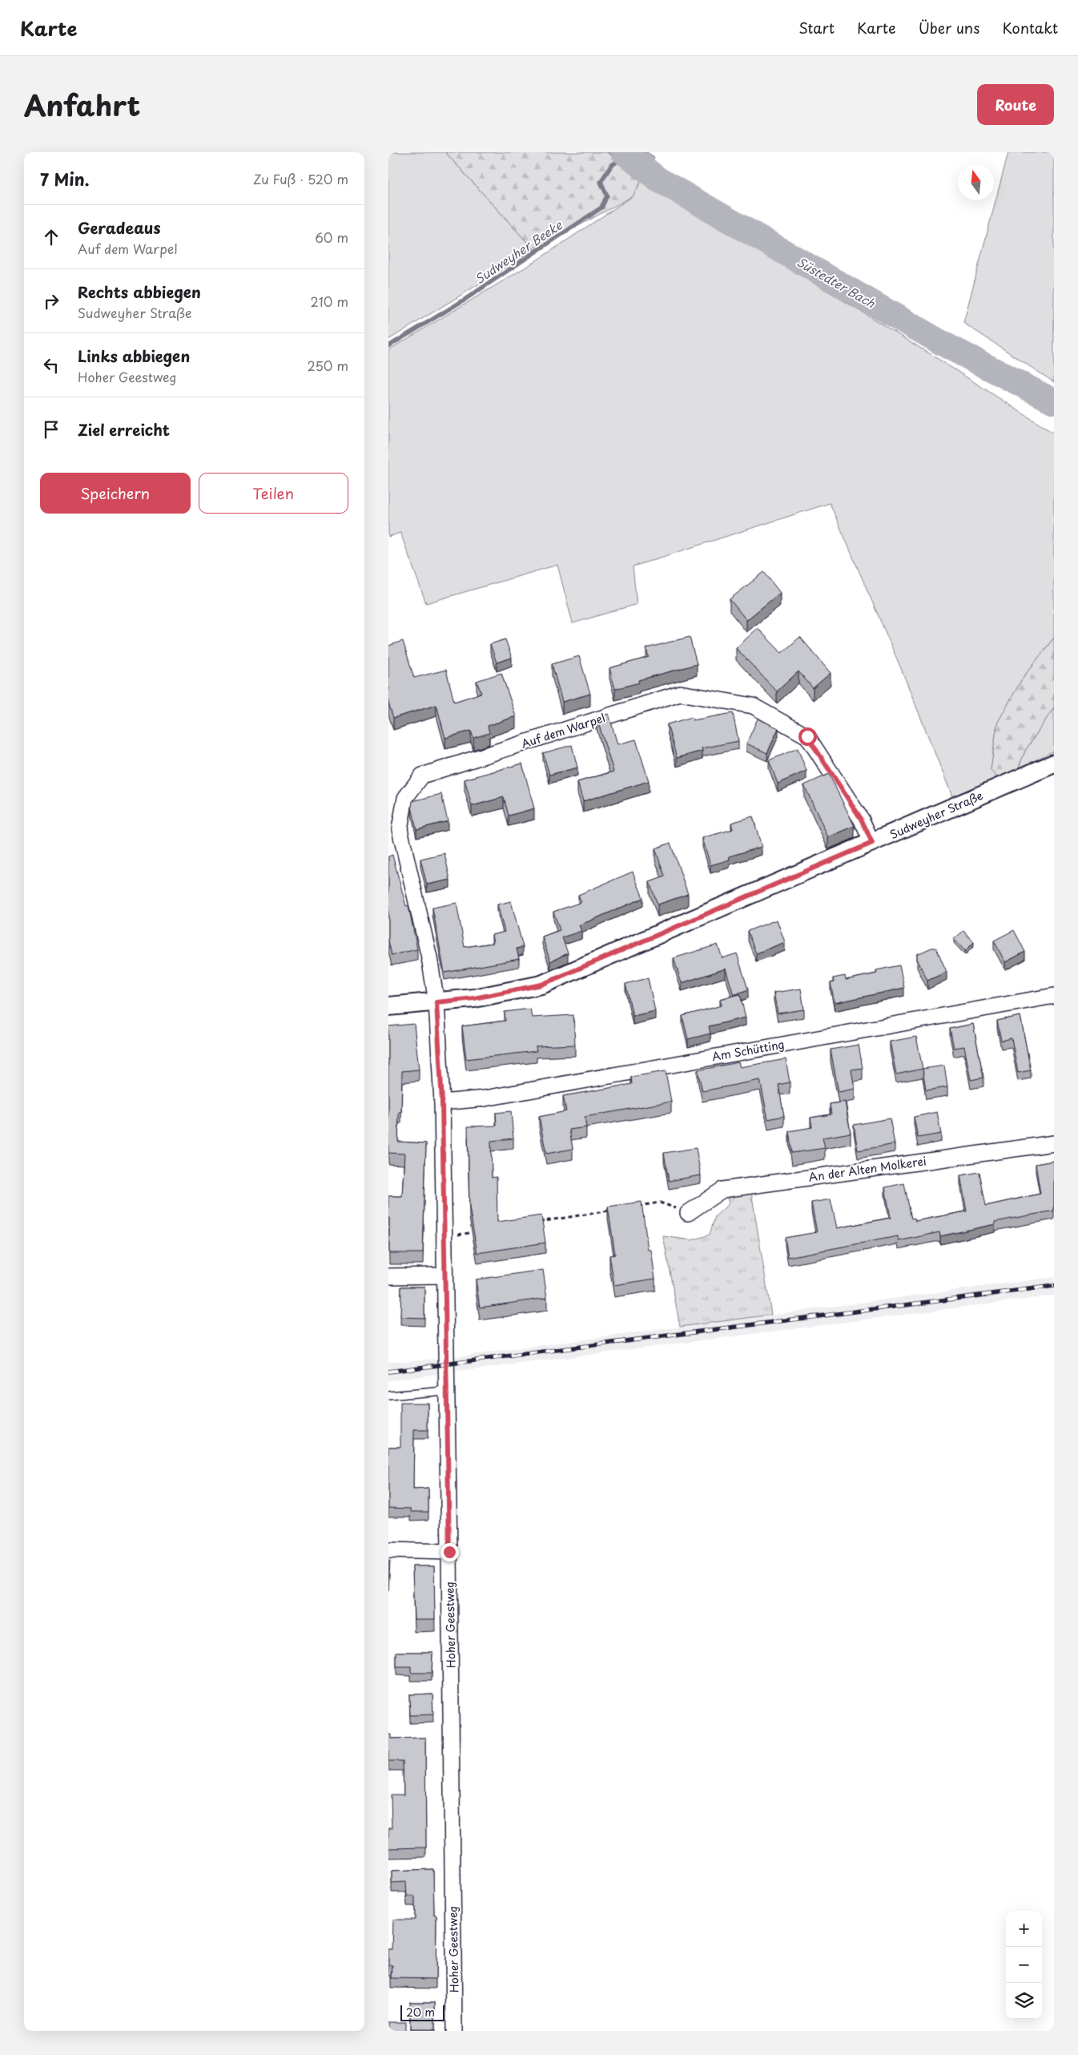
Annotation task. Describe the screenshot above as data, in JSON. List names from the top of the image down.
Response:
{
  "streets": {
    "street": [
      "Auf dem Warpel",
      "Sudweyher Straße",
      "Am Schütting",
      "An der Alten Molkerei",
      "Hoher Geestweg"
    ]
  },
  "crossings": [
    ["Auf dem Warpel", "Sudweyher Straße"],
    ["Auf dem Warpel", "Hoher Geestweg"],
    ["Sudweyher Straße", "Hoher Geestweg"],
    ["Am Schütting", "Hoher Geestweg"]
  ],
  "water": ["Sudweyher Beeke", "Süstedter Bach"],
  "scale_bar": "20 m",
  "north": "top",
  "page": {
    "header": "Karte",
    "nav": [
      "Start",
      "Karte",
      "Über uns",
      "Kontakt"
    ],
    "title": "Anfahrt",
    "buttons": [
      "Route",
      ["Speichern", "Teilen"]
    ],
    "heading": ["7 Min.", "Zu Fuß · 520 m"],
    "list": [
      ["Geradeaus", "Auf dem Warpel", "60 m"],
      ["Rechts abbiegen", "Sudweyher Straße", "210 m"],
      ["Links abbiegen", "Hoher Geestweg", "250 m"],
      "Ziel erreicht"
    ],
    "map_buttons": ["+", "−"],
    "scale": "20 m"
  }
}
